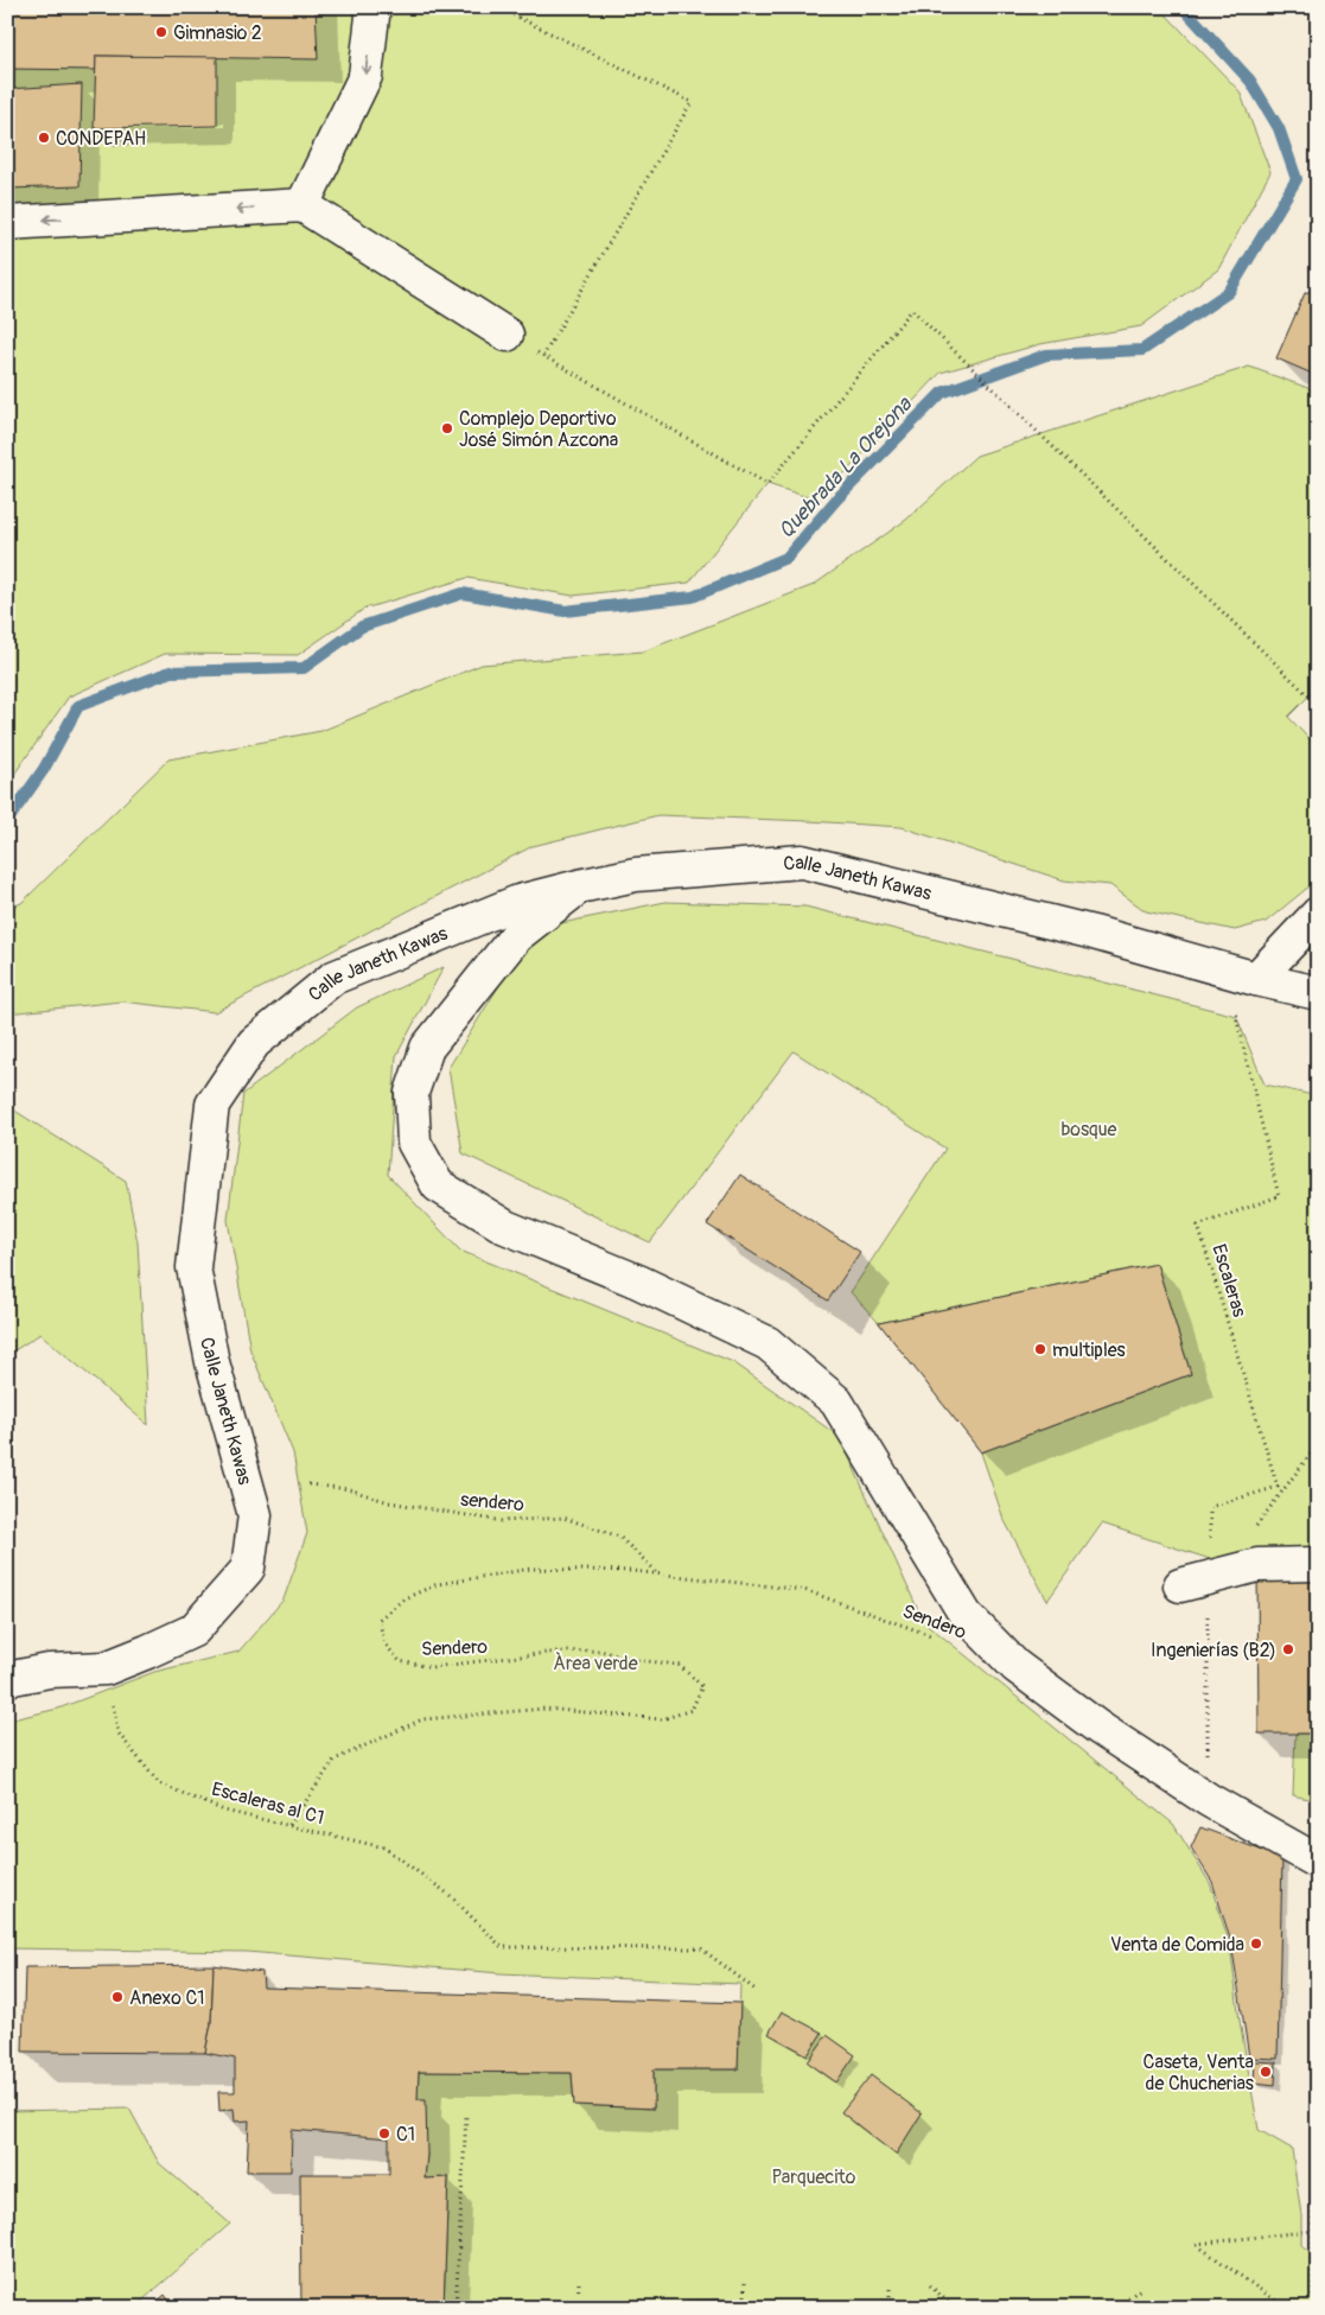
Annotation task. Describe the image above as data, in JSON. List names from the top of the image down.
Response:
{
  "streets": {
    "lane": ["Calle Janeth Kawas"],
    "path": [
      "Escaleras",
      "sendero",
      "Sendero",
      "Escaleras al C1"
    ]
  },
  "crossings": [
    ["Calle Janeth Kawas", "Escaleras al C1"],
    ["sendero", "Sendero"],
    ["Sendero", "Escaleras al C1"]
  ],
  "water": ["Quebrada La Orejona"],
  "parks": ["bosque", "Àrea verde", "Parquecito"],
  "places": [
    "Gimnasio 2",
    "CONDEPAH",
    "Complejo Deportivo José Simón Azcona",
    "multiples",
    "Ingenierías (B2)",
    "Venta de Comida",
    "Anexo C1",
    "Caseta, Venta de Chucherias",
    "C1"
  ]
}
